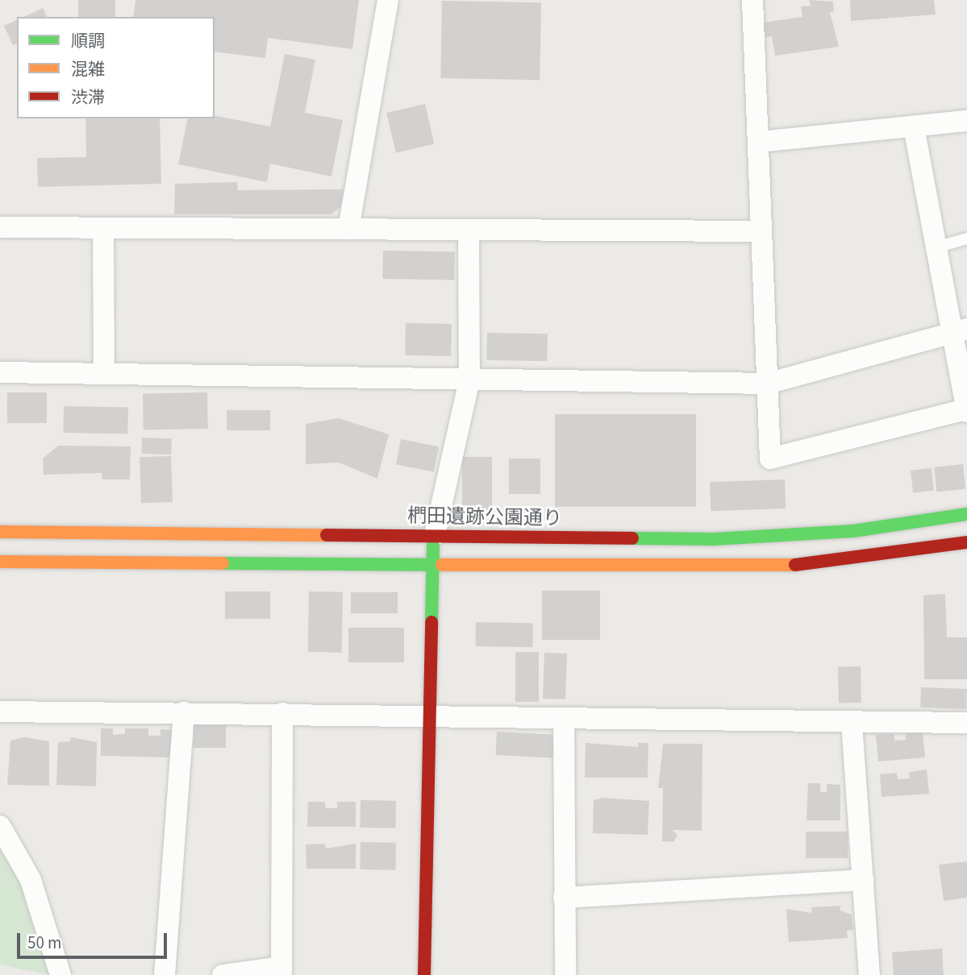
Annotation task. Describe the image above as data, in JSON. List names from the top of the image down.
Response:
{
  "streets": {
    "street": ["椚田遺跡公園通り"]
  },
  "legend": ["順調", "混雑", "渋滞"],
  "scale_bar": "50 m"
}
